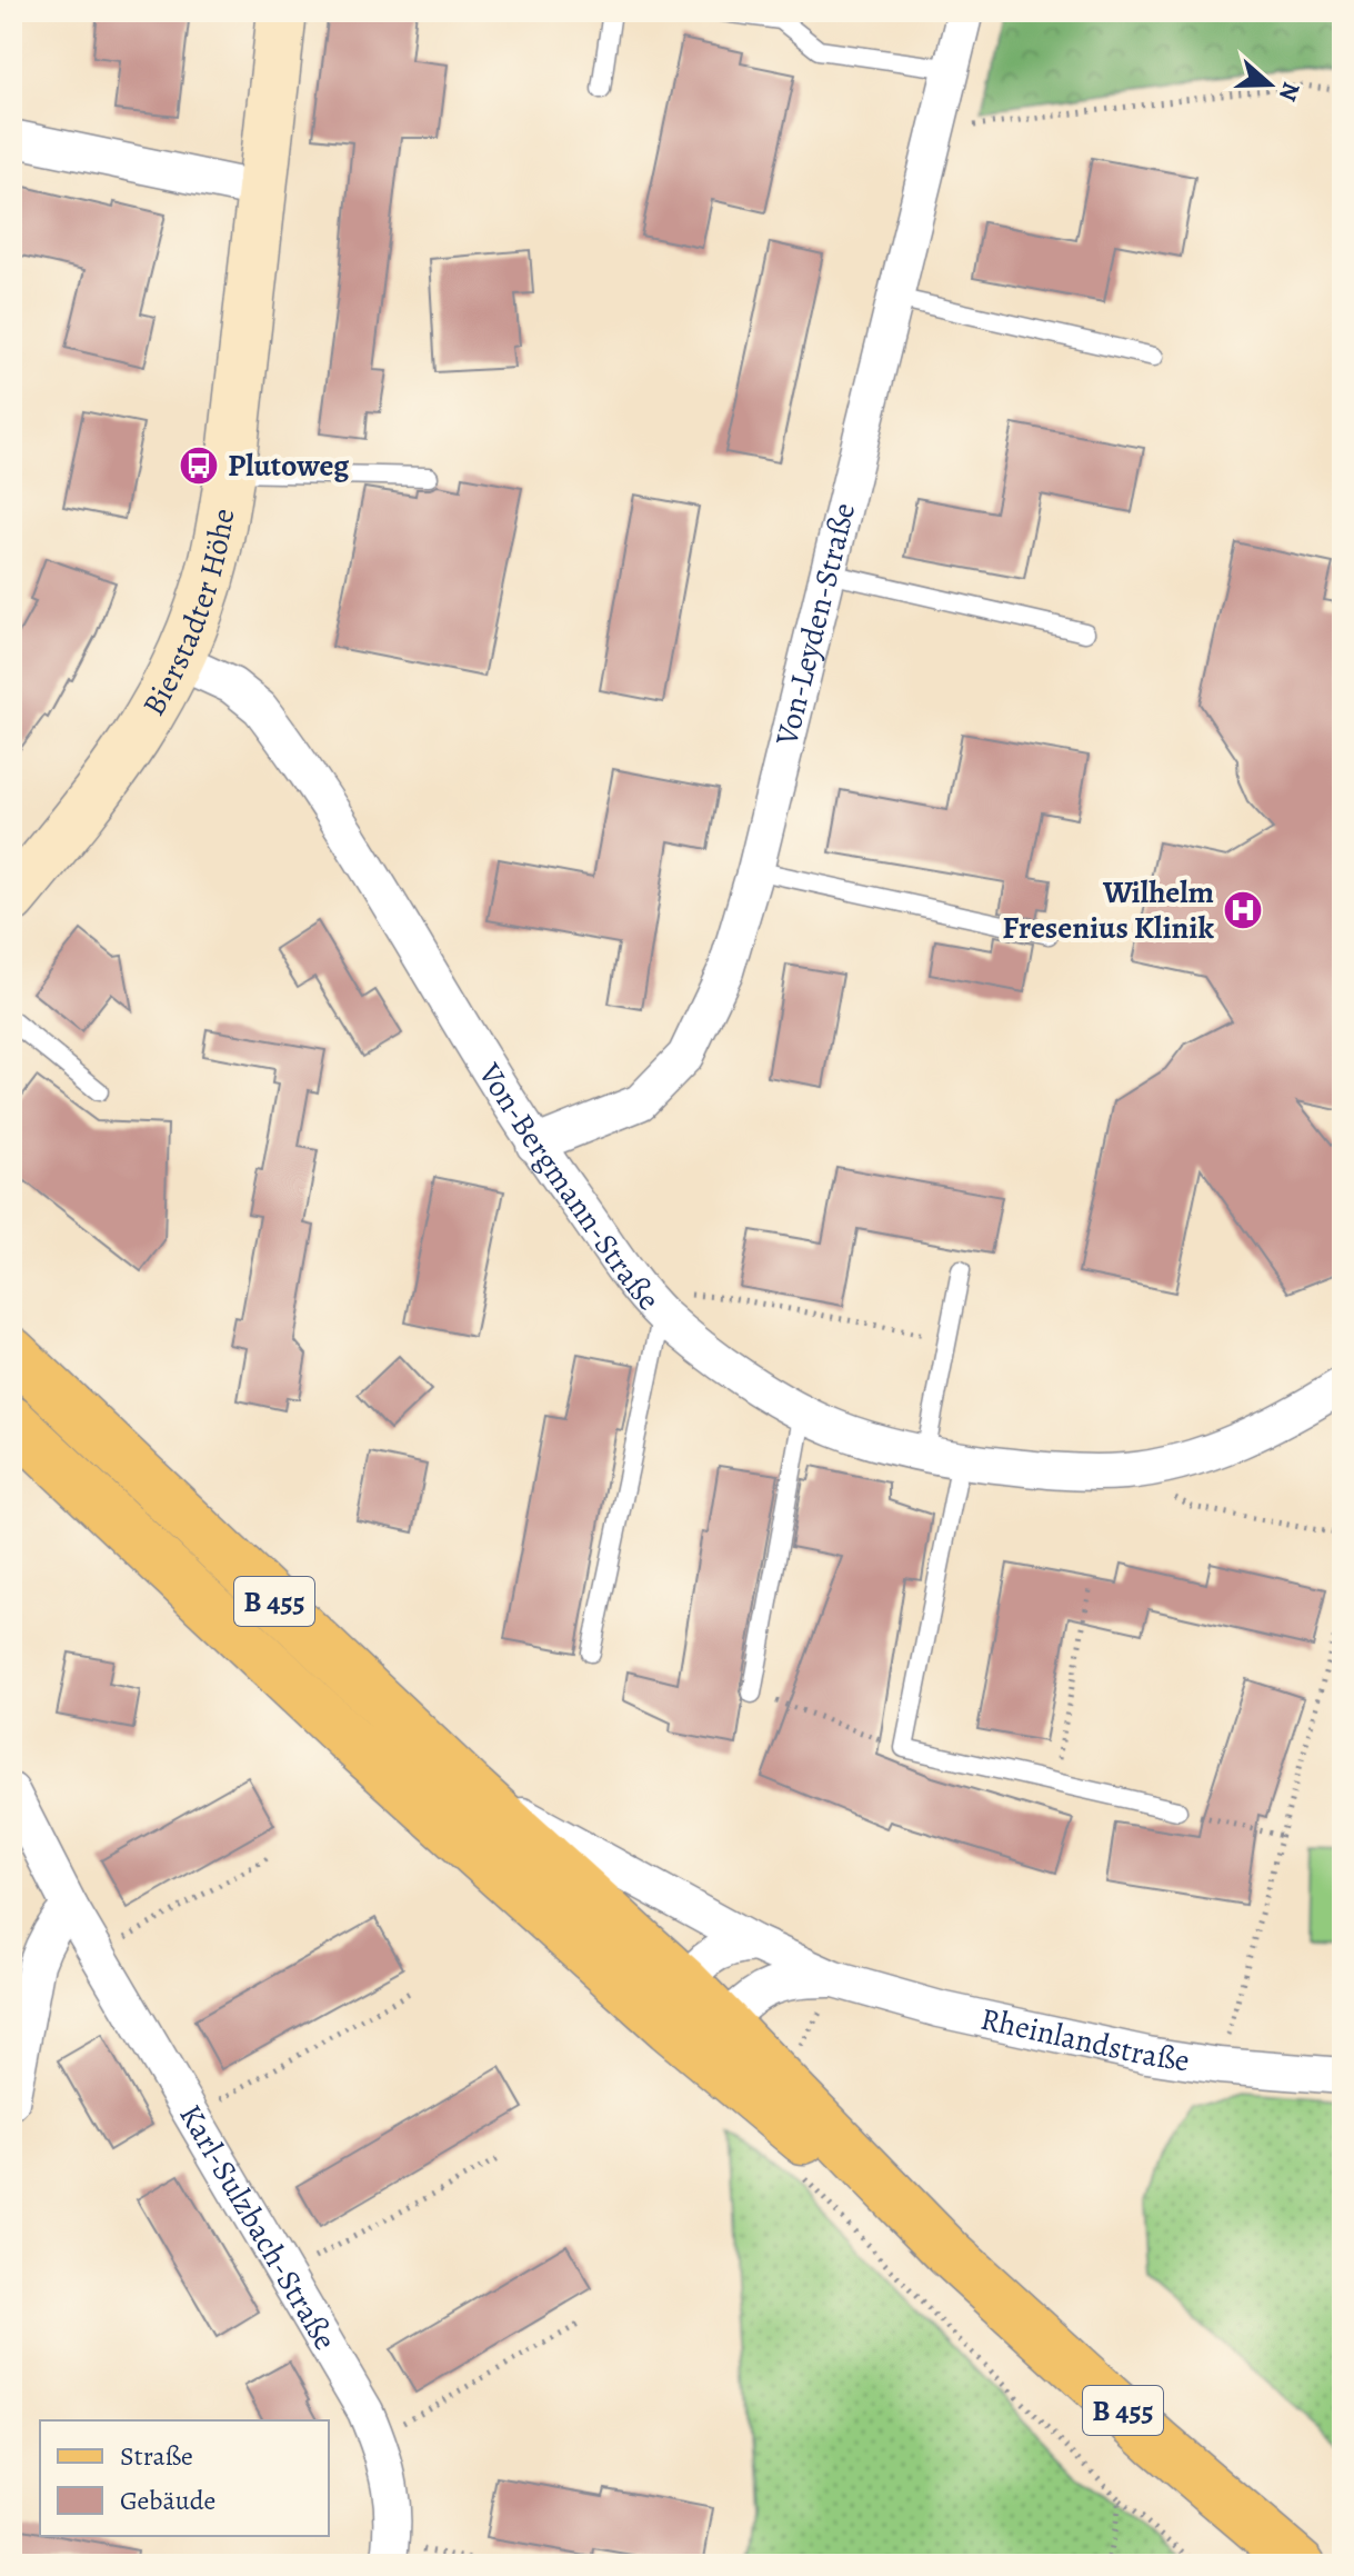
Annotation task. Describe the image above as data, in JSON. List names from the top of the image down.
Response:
{
  "streets": {
    "main road": ["Bierstadter Höhe", "B 455"],
    "street": [
      "Von-Leyden-Straße",
      "Von-Bergmann-Straße",
      "Rheinlandstraße",
      "Karl-Sulzbach-Straße"
    ]
  },
  "crossings": [
    ["Bierstadter Höhe", "Von-Bergmann-Straße"],
    ["Von-Leyden-Straße", "Von-Bergmann-Straße"],
    ["B 455", "Rheinlandstraße"]
  ],
  "places": {
    "bus stop": ["Plutoweg"],
    "hospital": ["Wilhelm Fresenius Klinik"]
  },
  "legend": ["Straße", "Gebäude"],
  "north": "right"
}
